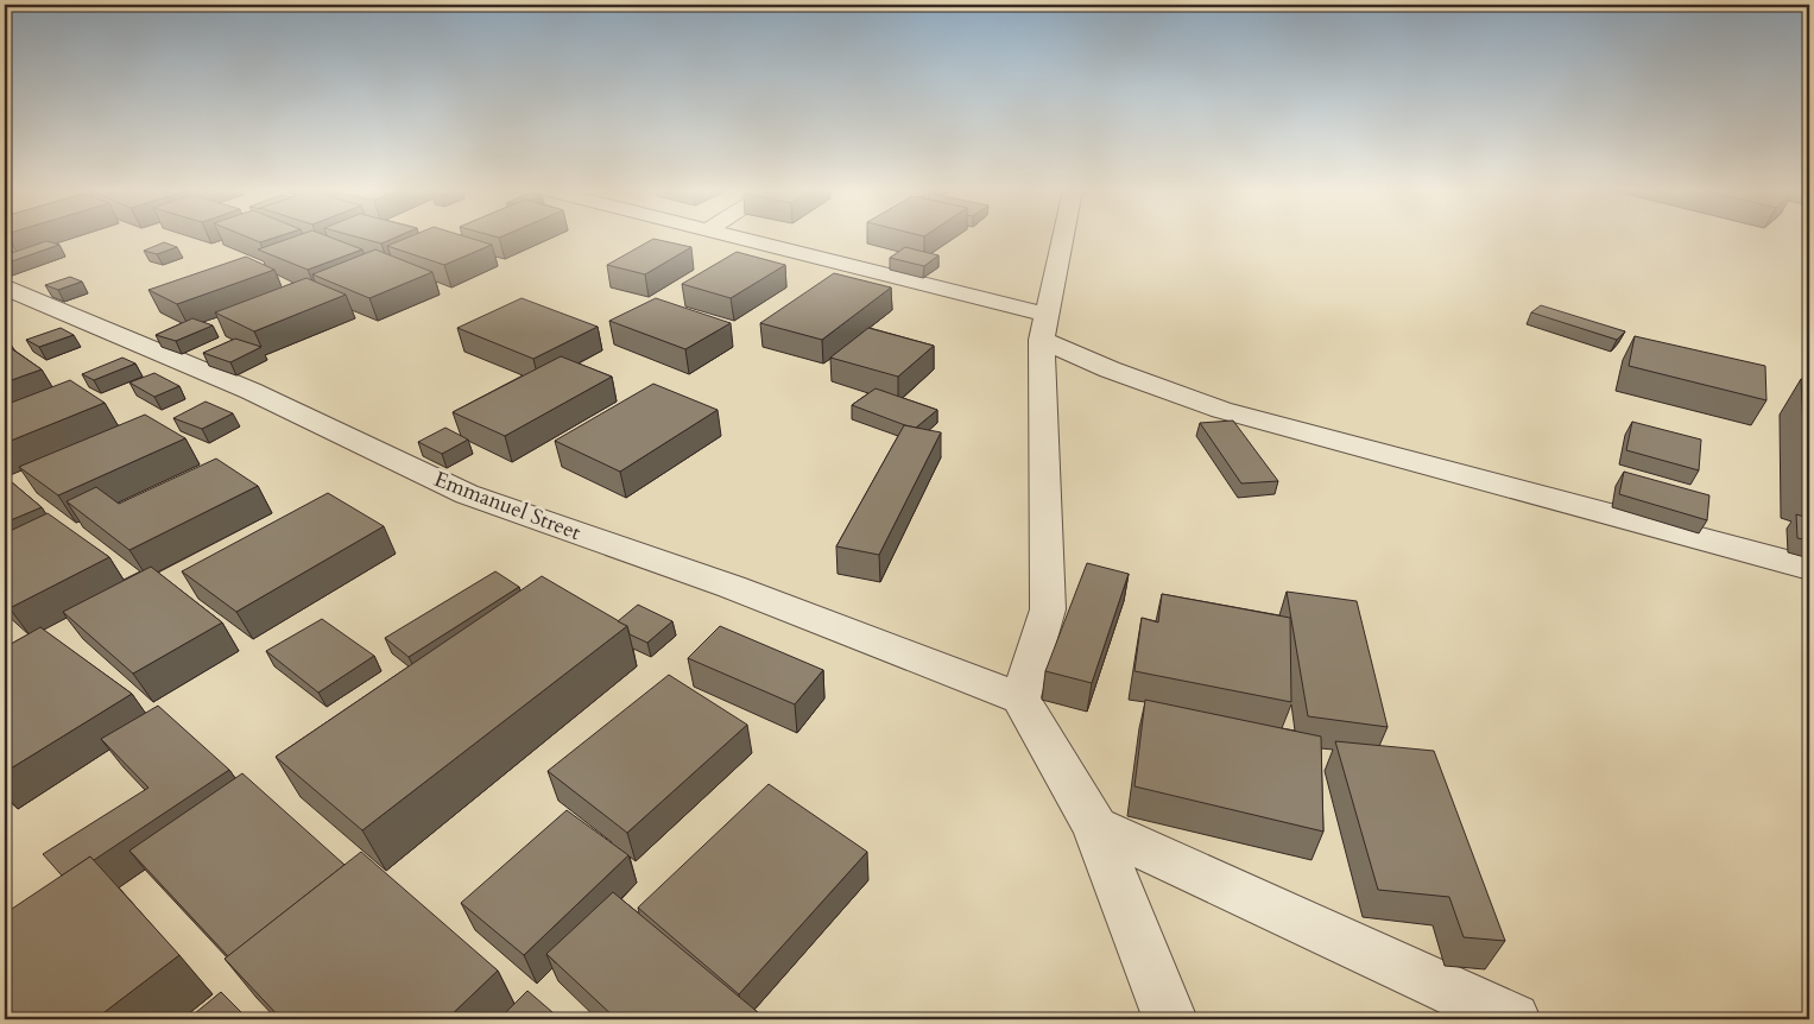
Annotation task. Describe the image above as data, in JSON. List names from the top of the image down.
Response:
{
  "streets": {
    "street": ["Emmanuel Street"]
  }
}
